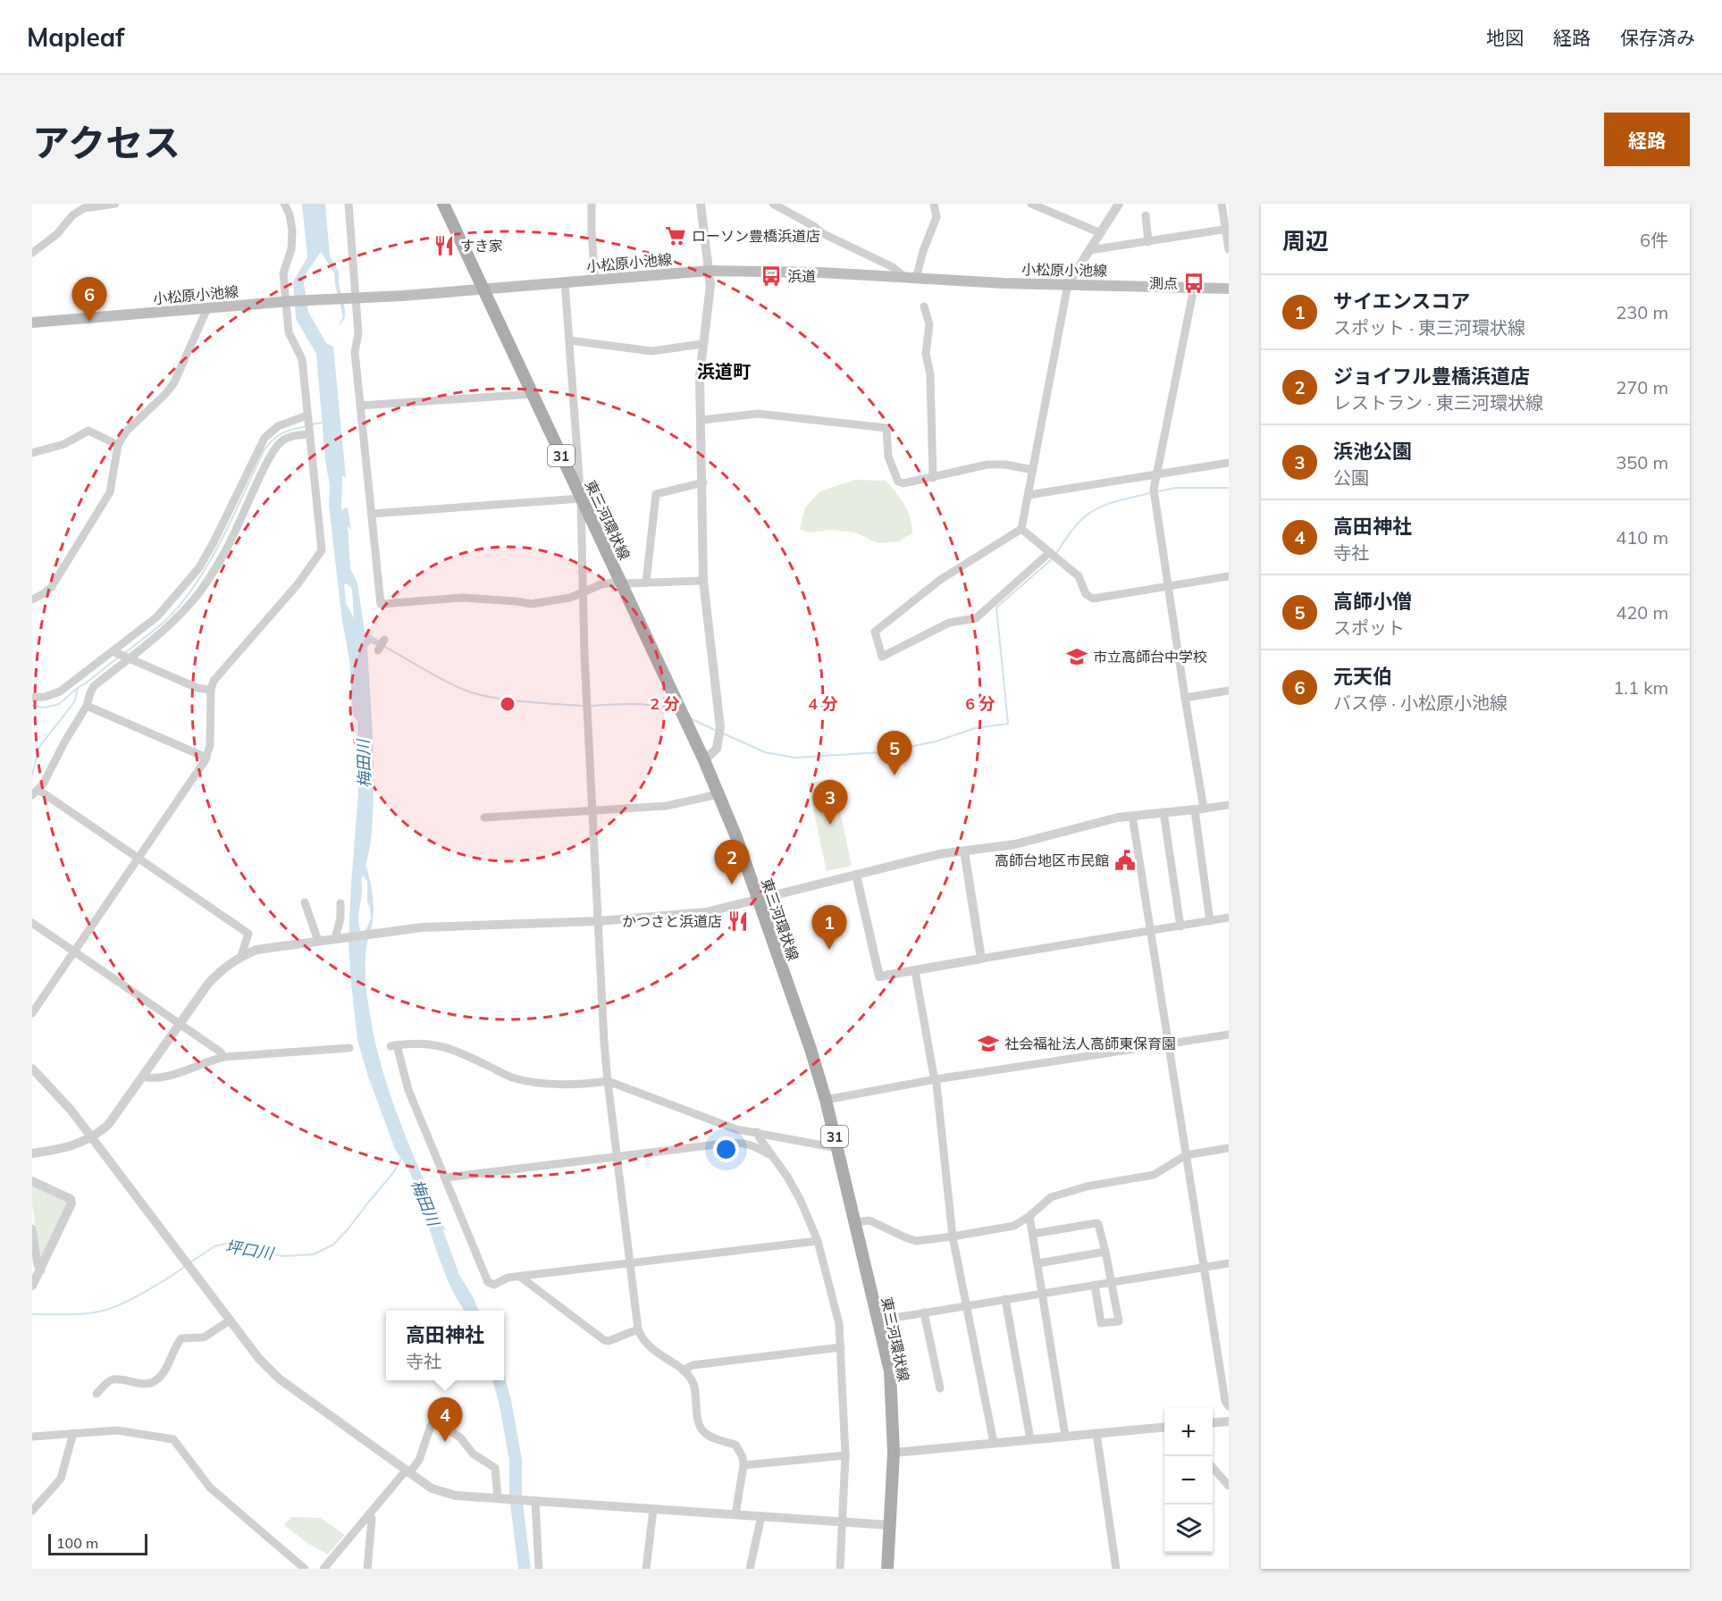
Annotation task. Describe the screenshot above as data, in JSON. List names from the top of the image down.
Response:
{
  "streets": {
    "main road": ["小松原小池線", "31", "東三河環状線"]
  },
  "crossings": [
    ["小松原小池線", "東三河環状線"]
  ],
  "districts": ["浜道町"],
  "water": ["梅田川", "坪口川"],
  "places": {
    "supermarket": ["ローソン豊橋浜道店"],
    "restaurant": ["すき家", "かつさと浜道店"],
    "bus stop": ["浜道", "測点"],
    "school or university": ["市立高師台中学校", "社会福祉法人高師東保育園"],
    "public building": ["高師台地区市民館"]
  },
  "scale_bar": "100 m",
  "page": {
    "header": "Mapleaf",
    "nav": ["地図", "経路", "保存済み"],
    "title": "アクセス",
    "buttons": "経路",
    "heading": ["周辺", "6件"],
    "list": [
      {
        "mark": "1",
        "name": "サイエンスコア",
        "note": "スポット · 東三河環状線",
        "value": "230 m"
      },
      {
        "mark": "2",
        "name": "ジョイフル豊橋浜道店",
        "note": "レストラン · 東三河環状線",
        "value": "270 m"
      },
      {
        "mark": "3",
        "name": "浜池公園",
        "note": "公園",
        "value": "350 m"
      },
      {
        "mark": "4",
        "name": "高田神社",
        "note": "寺社",
        "value": "410 m"
      },
      {
        "mark": "5",
        "name": "高師小僧",
        "note": "スポット",
        "value": "420 m"
      },
      {
        "mark": "6",
        "name": "元天伯",
        "note": "バス停 · 小松原小池線",
        "value": "1.1 km"
      }
    ],
    "pins": [
      "6",
      "5",
      "3",
      "2",
      "1",
      "4"
    ],
    "popup": ["高田神社", "寺社"],
    "map_buttons": ["+", "−"],
    "scale": "100 m"
  },
  "rings": ["2 分", "4 分", "6 分"]
}
